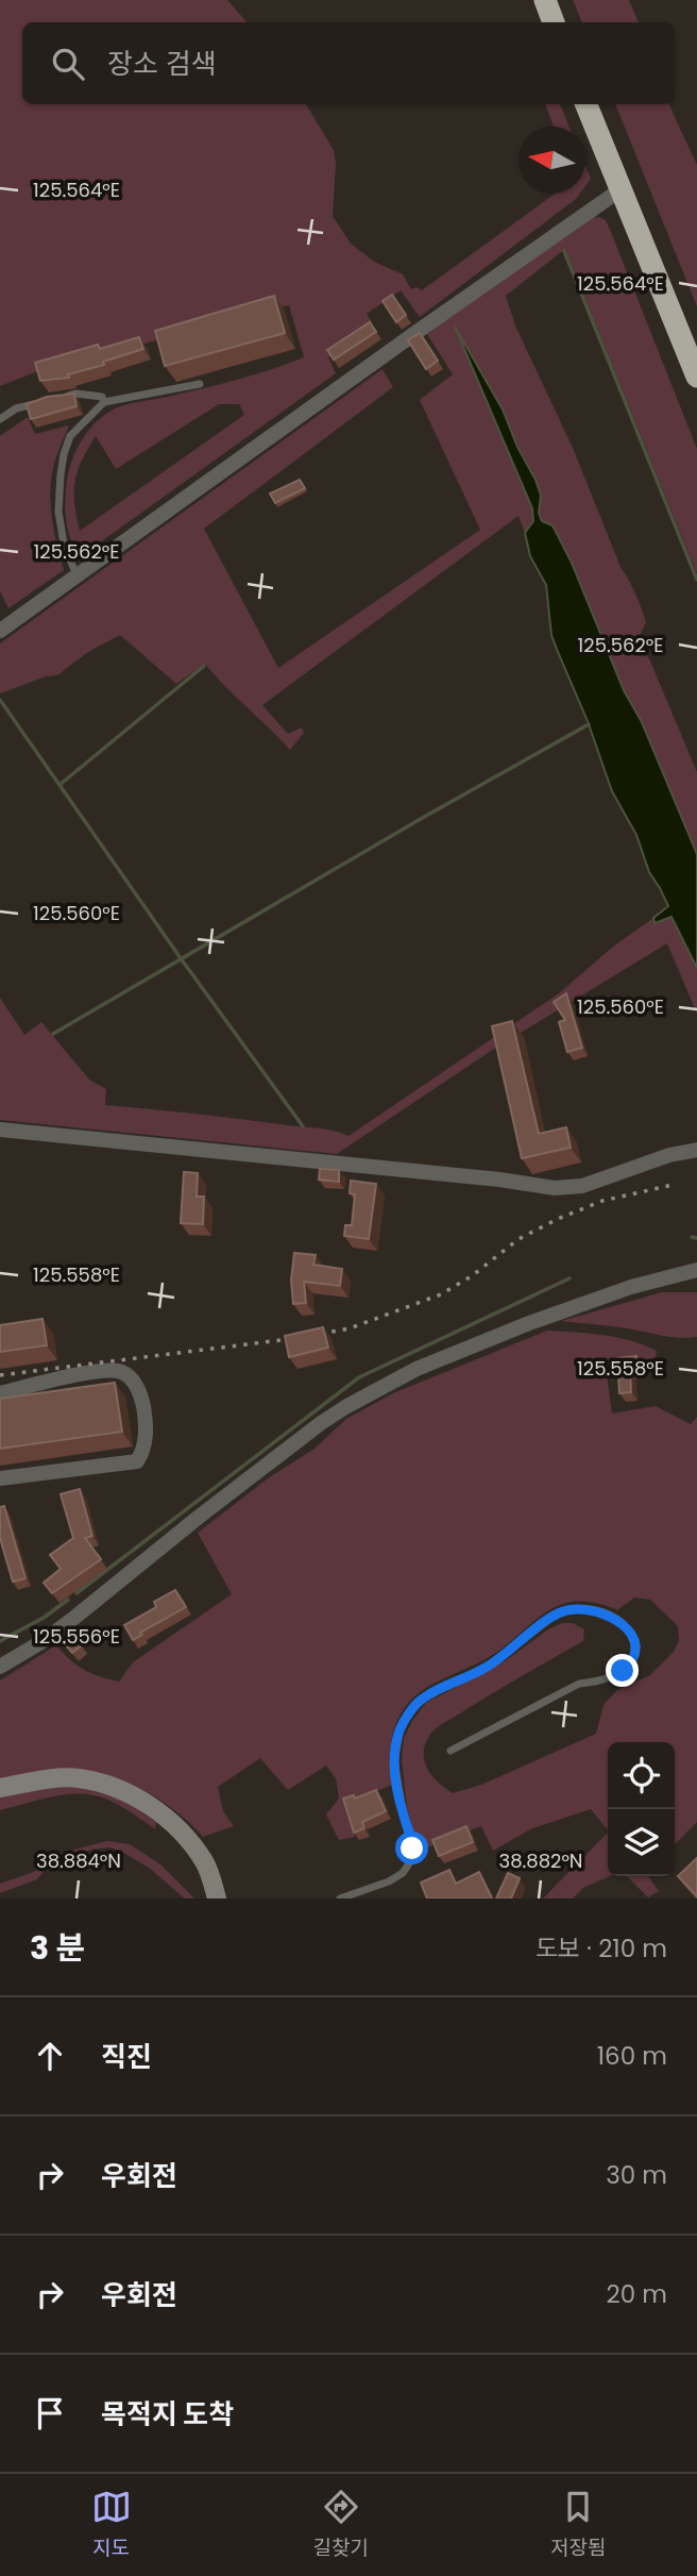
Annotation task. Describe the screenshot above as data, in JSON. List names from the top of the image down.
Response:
{
  "north": "left",
  "page": {
    "search": "장소 검색",
    "heading": ["3 분", "도보 · 210 m"],
    "list": [
      ["직진", "160 m"],
      ["우회전", "30 m"],
      ["우회전", "20 m"],
      "목적지 도착"
    ],
    "nav": ["지도", "길찾기", "저장됨"]
  },
  "coordinates": [
    "125.564°E",
    "125.562°E",
    "125.560°E",
    "125.558°E",
    "125.556°E",
    "38.884°N",
    "38.882°N"
  ]
}
